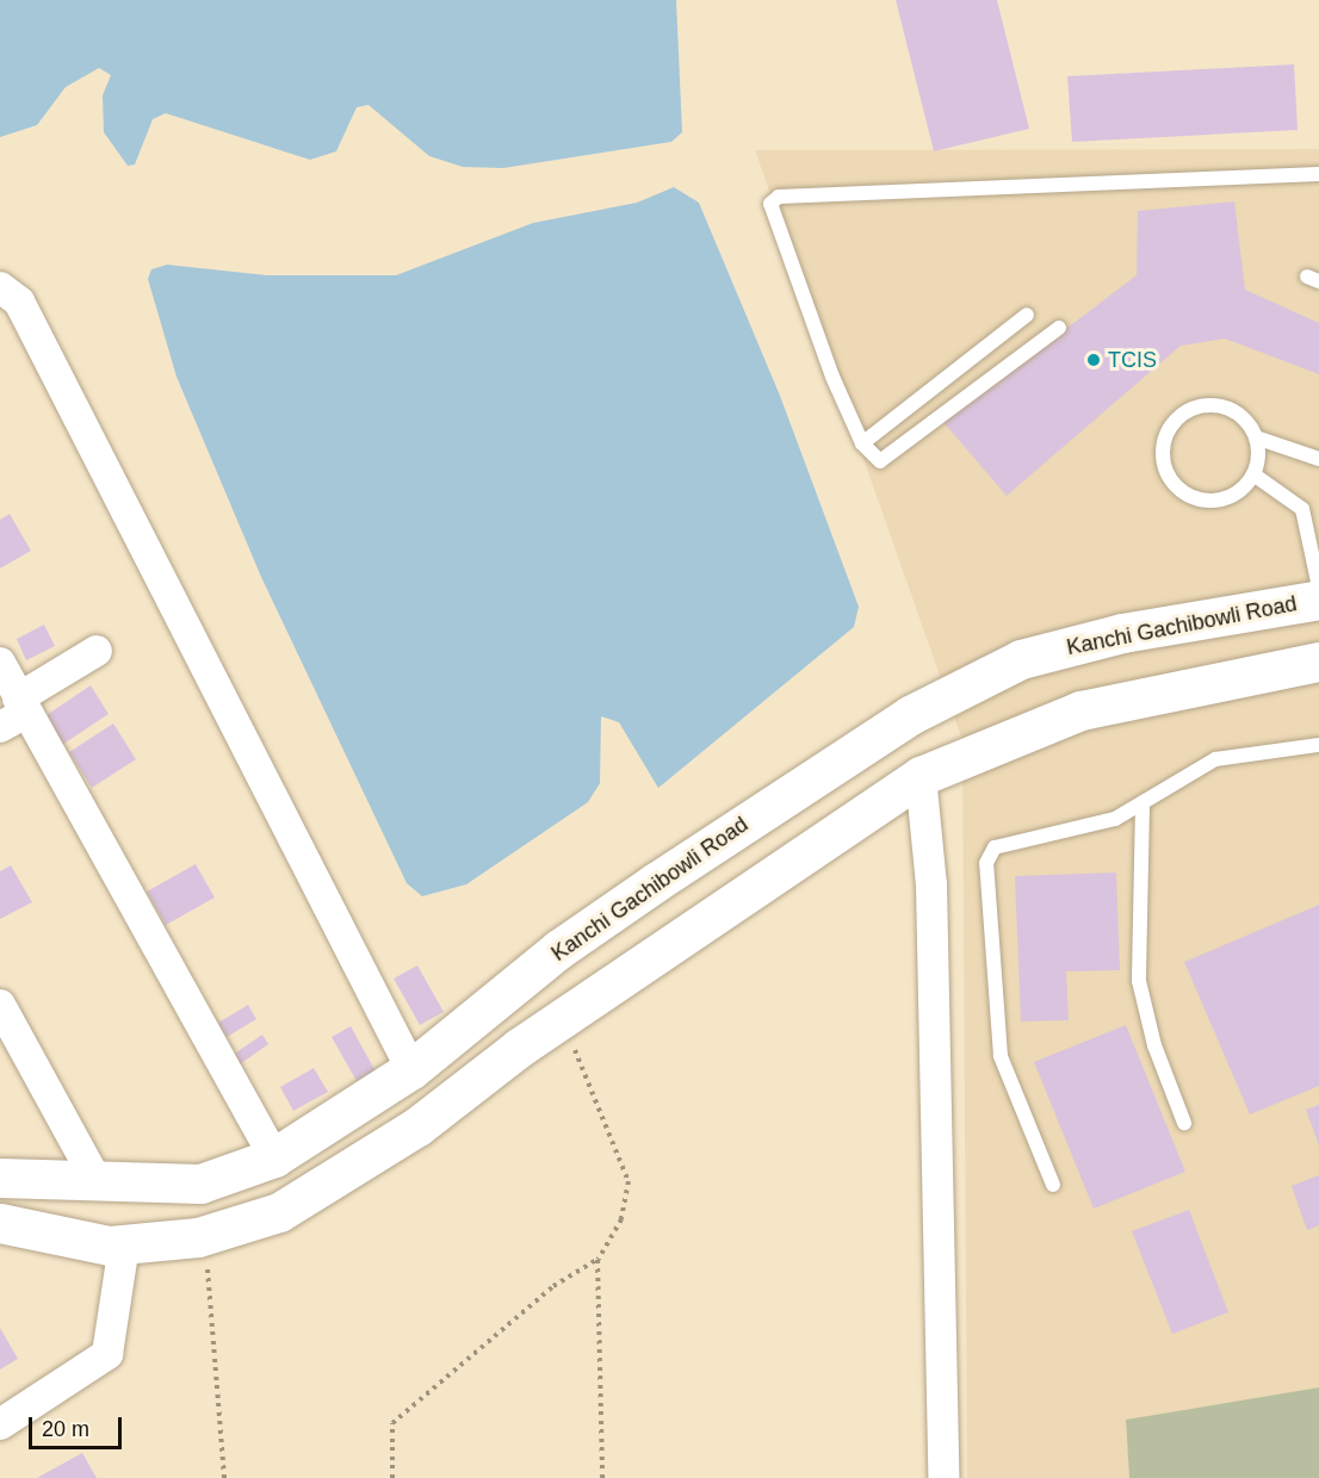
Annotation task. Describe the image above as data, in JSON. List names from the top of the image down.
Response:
{
  "streets": {
    "main road": ["Kanchi Gachibowli Road"]
  },
  "places": ["TCIS"],
  "scale_bar": "20 m"
}
